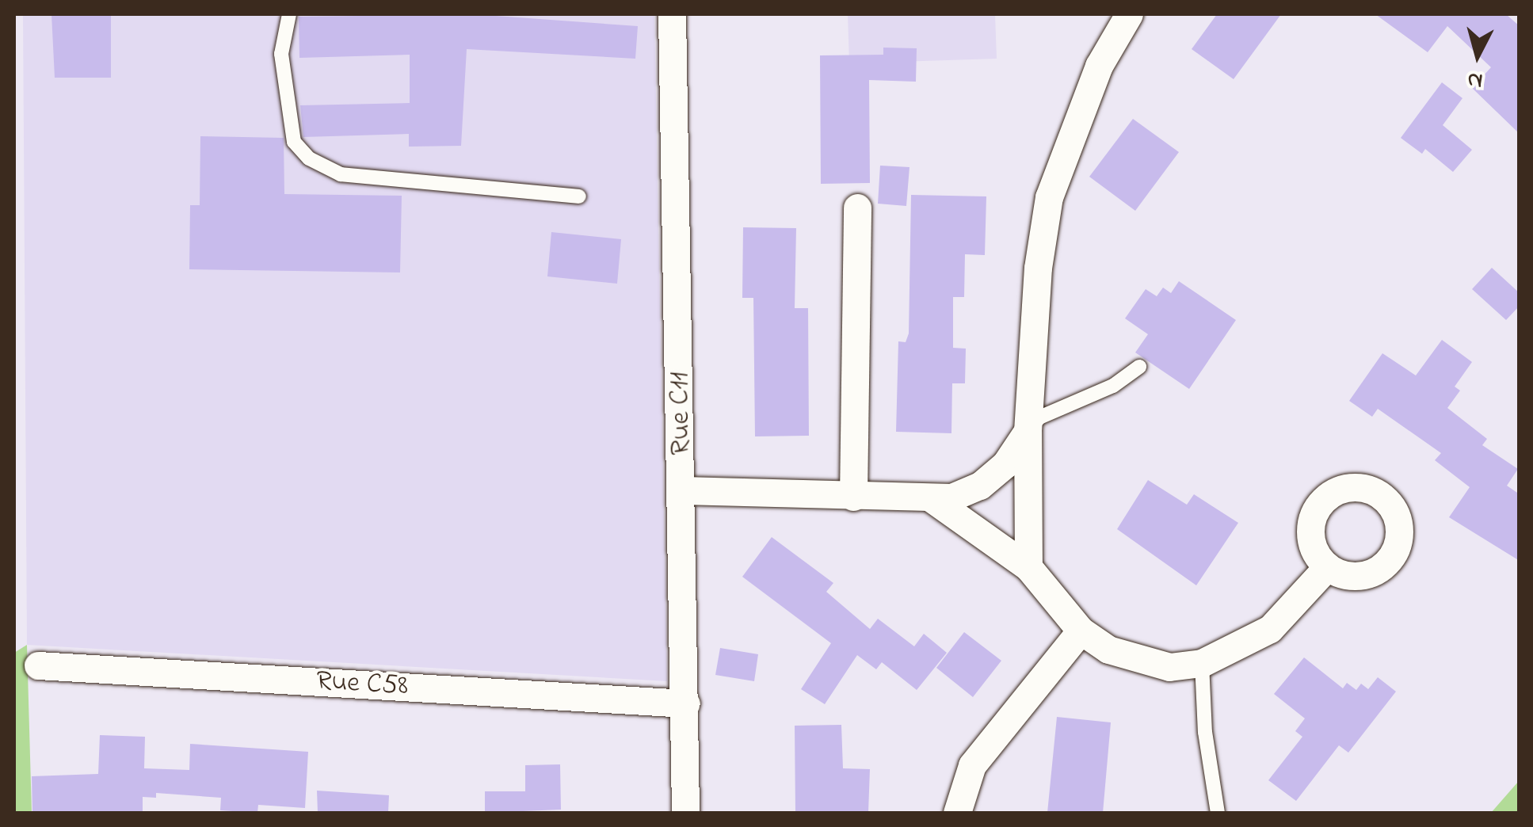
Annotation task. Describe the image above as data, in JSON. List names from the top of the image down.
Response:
{
  "streets": {
    "street": ["Rue C11", "Rue C58"]
  },
  "crossings": [
    ["Rue C11", "Rue C58"]
  ],
  "north": "bottom"
}
